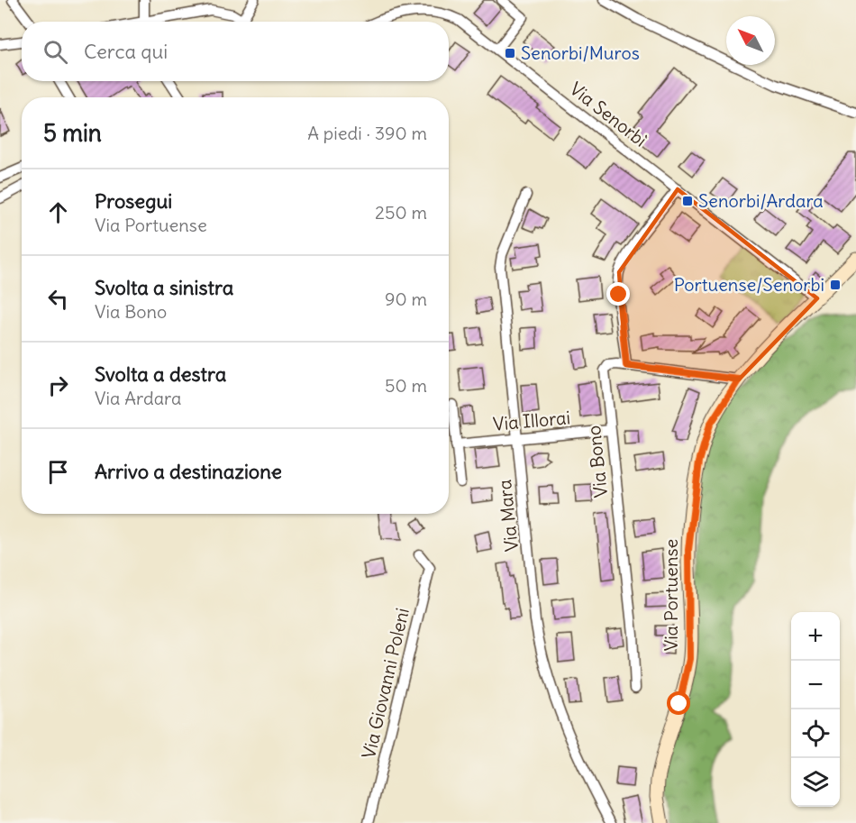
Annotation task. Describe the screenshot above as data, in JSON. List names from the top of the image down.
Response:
{
  "streets": {
    "main road": ["Via Portuense"],
    "street": [
      "Via Senorbì",
      "Via Illorai",
      "Via Bono",
      "Via Mara",
      "Via Giovanni Poleni"
    ]
  },
  "crossings": [
    ["Via Senorbì", "Via Portuense"],
    ["Via Illorai", "Via Bono"],
    ["Via Illorai", "Via Mara"],
    ["Via Bono", "Via Portuense"]
  ],
  "places": {
    "transit": ["Senorbi/Muros", "Senorbi/Ardara", "Portuense/Senorbi"]
  },
  "north": "top left",
  "page": {
    "search": "Cerca qui",
    "heading": ["5 min", "A piedi · 390 m"],
    "list": [
      ["Prosegui", "Via Portuense", "250 m"],
      ["Svolta a sinistra", "Via Bono", "90 m"],
      ["Svolta a destra", "Via Ardara", "50 m"],
      "Arrivo a destinazione"
    ],
    "map_buttons": ["+", "−"]
  }
}
